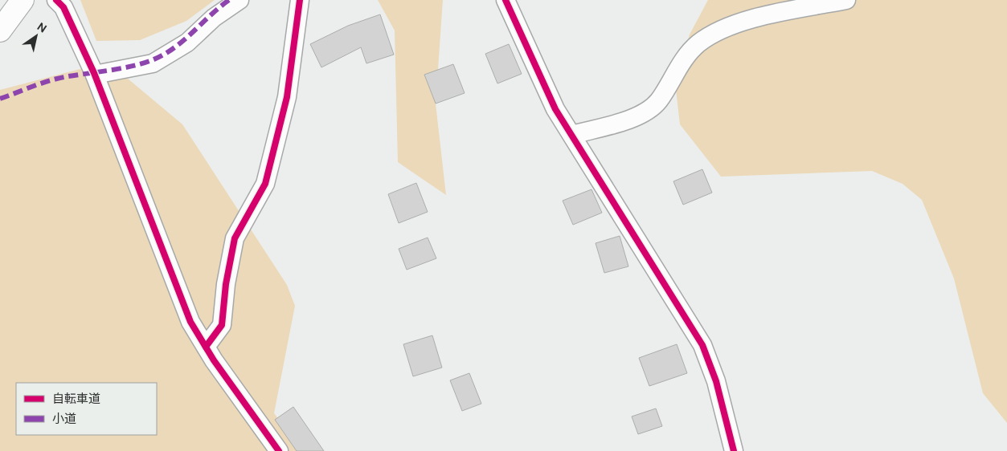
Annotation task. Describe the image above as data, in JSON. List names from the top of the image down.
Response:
{
  "legend": ["自転車道", "小道"],
  "north": "top right"
}
